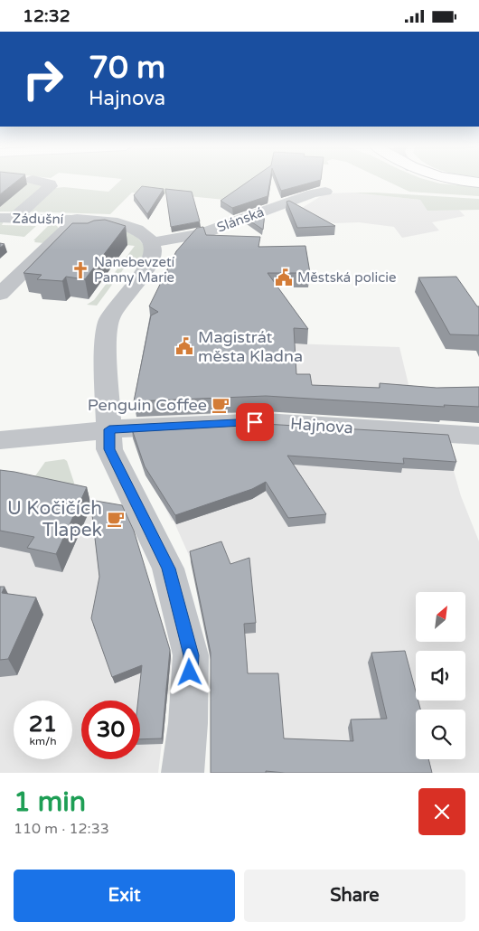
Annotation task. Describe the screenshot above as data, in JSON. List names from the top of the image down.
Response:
{
  "streets": {
    "street": ["Zádušní", "Slánská", "Hajnova"]
  },
  "crossings": [
    ["Zádušní", "Slánská"]
  ],
  "places": {
    "church": ["Nanebevzetí Panny Marie"],
    "public building": ["Městská policie", "Magistrát města Kladna"],
    "cafe": ["Penguin Coffee", "U Kočičích Tlapek"]
  },
  "north": "top right",
  "page": {
    "status": "12:32",
    "turn": ["70 m", "Hajnova"],
    "speed": "21 km/h",
    "limit": "30",
    "heading": ["1 min", "110 m · 12:33"],
    "buttons": ["Exit", "Share"]
  }
}
